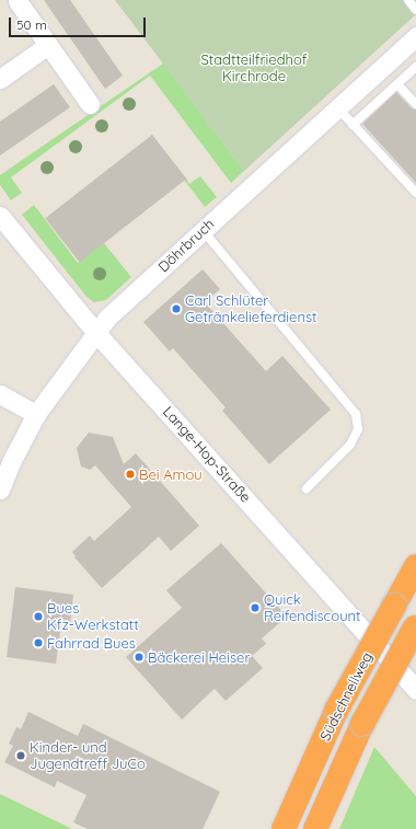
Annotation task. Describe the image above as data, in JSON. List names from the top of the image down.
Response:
{
  "streets": {
    "highway": ["Südschnellweg"],
    "street": ["Döhrbruch", "Lange-Hop-Straße"]
  },
  "crossings": [
    ["Döhrbruch", "Lange-Hop-Straße"]
  ],
  "parks": ["Stadtteilfriedhof Kirchrode"],
  "places": [
    "Carl Schlüter Getränkelieferdienst",
    "Bei Amou",
    "Quick Reifendiscount",
    "Bues Kfz-Werkstatt",
    "Fahrrad Bues",
    "Bäckerei Heiser",
    "Kinder- und Jugendtreff JuCo"
  ],
  "scale_bar": "50 m"
}
